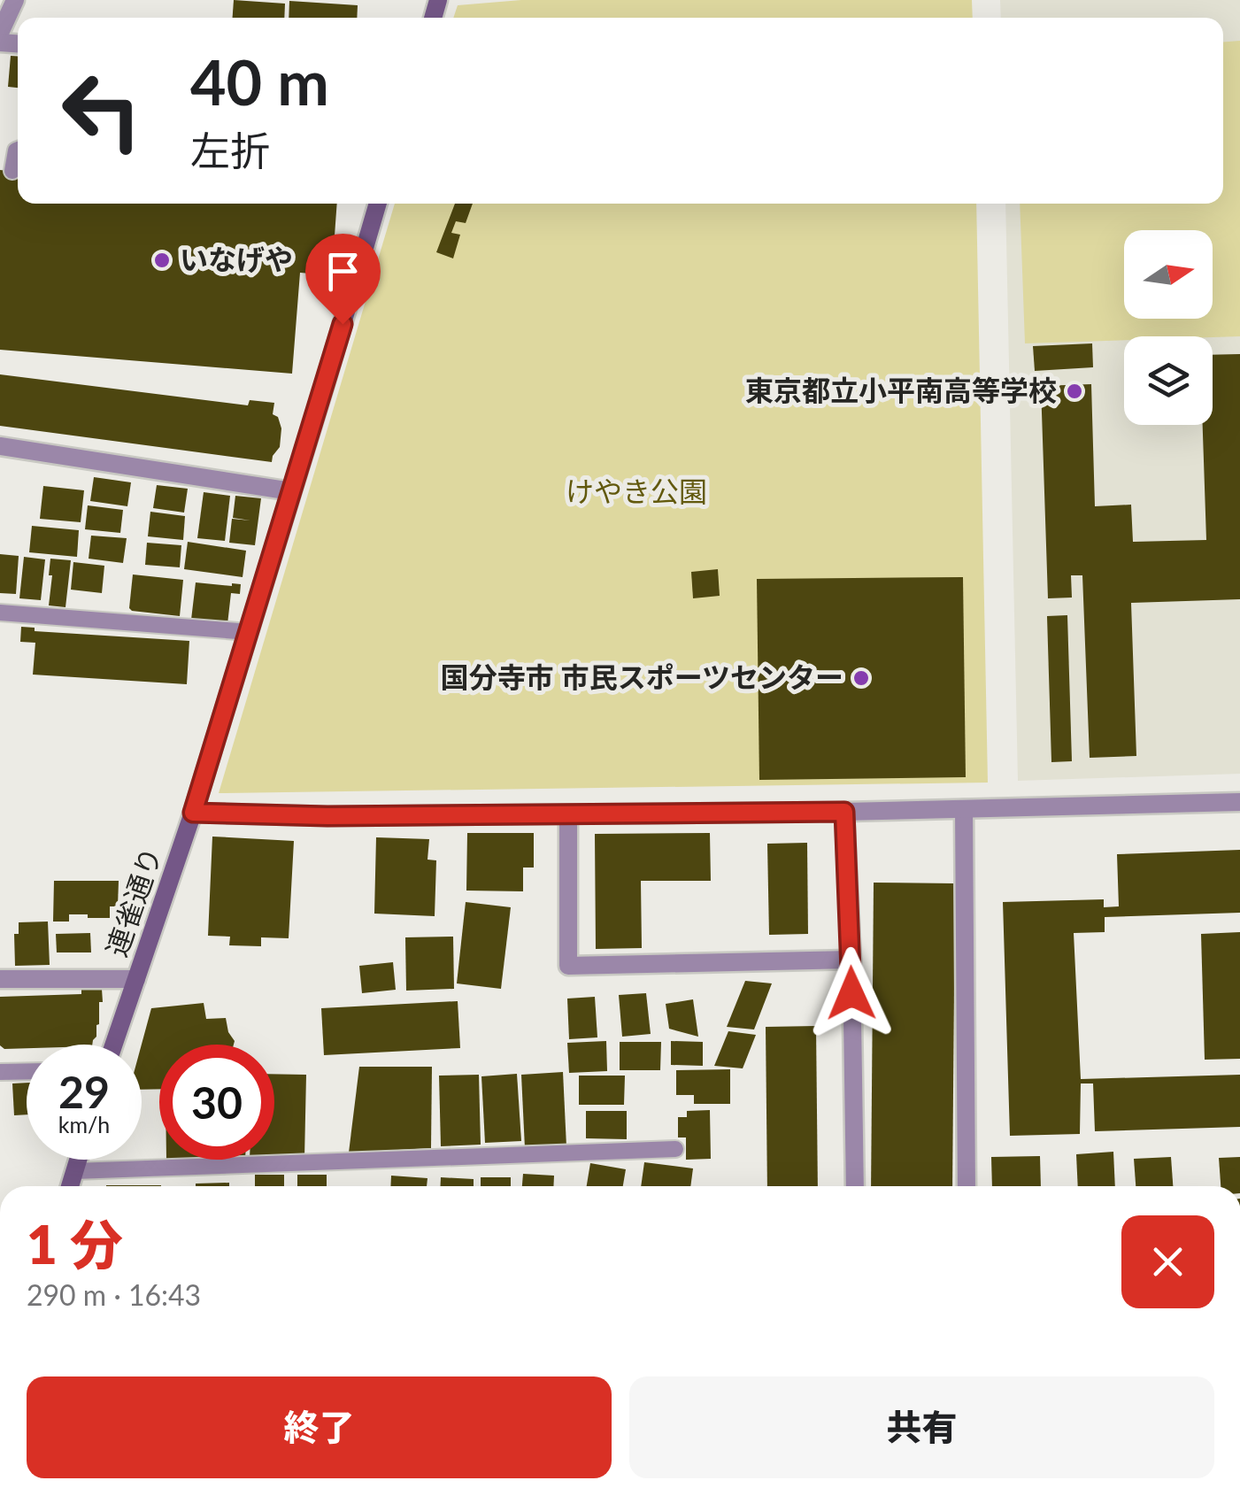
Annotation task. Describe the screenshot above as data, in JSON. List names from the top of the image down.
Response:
{
  "streets": {
    "main road": ["連雀通り"]
  },
  "parks": ["けやき公園"],
  "places": ["いなげや", "東京都立小平南高等学校", "国分寺市 市民スポーツセンター"],
  "north": "right",
  "page": {
    "turn": ["40 m", "左折"],
    "speed": "29 km/h",
    "limit": "30",
    "heading": ["1 分", "290 m · 16:43"],
    "buttons": ["終了", "共有"]
  }
}
